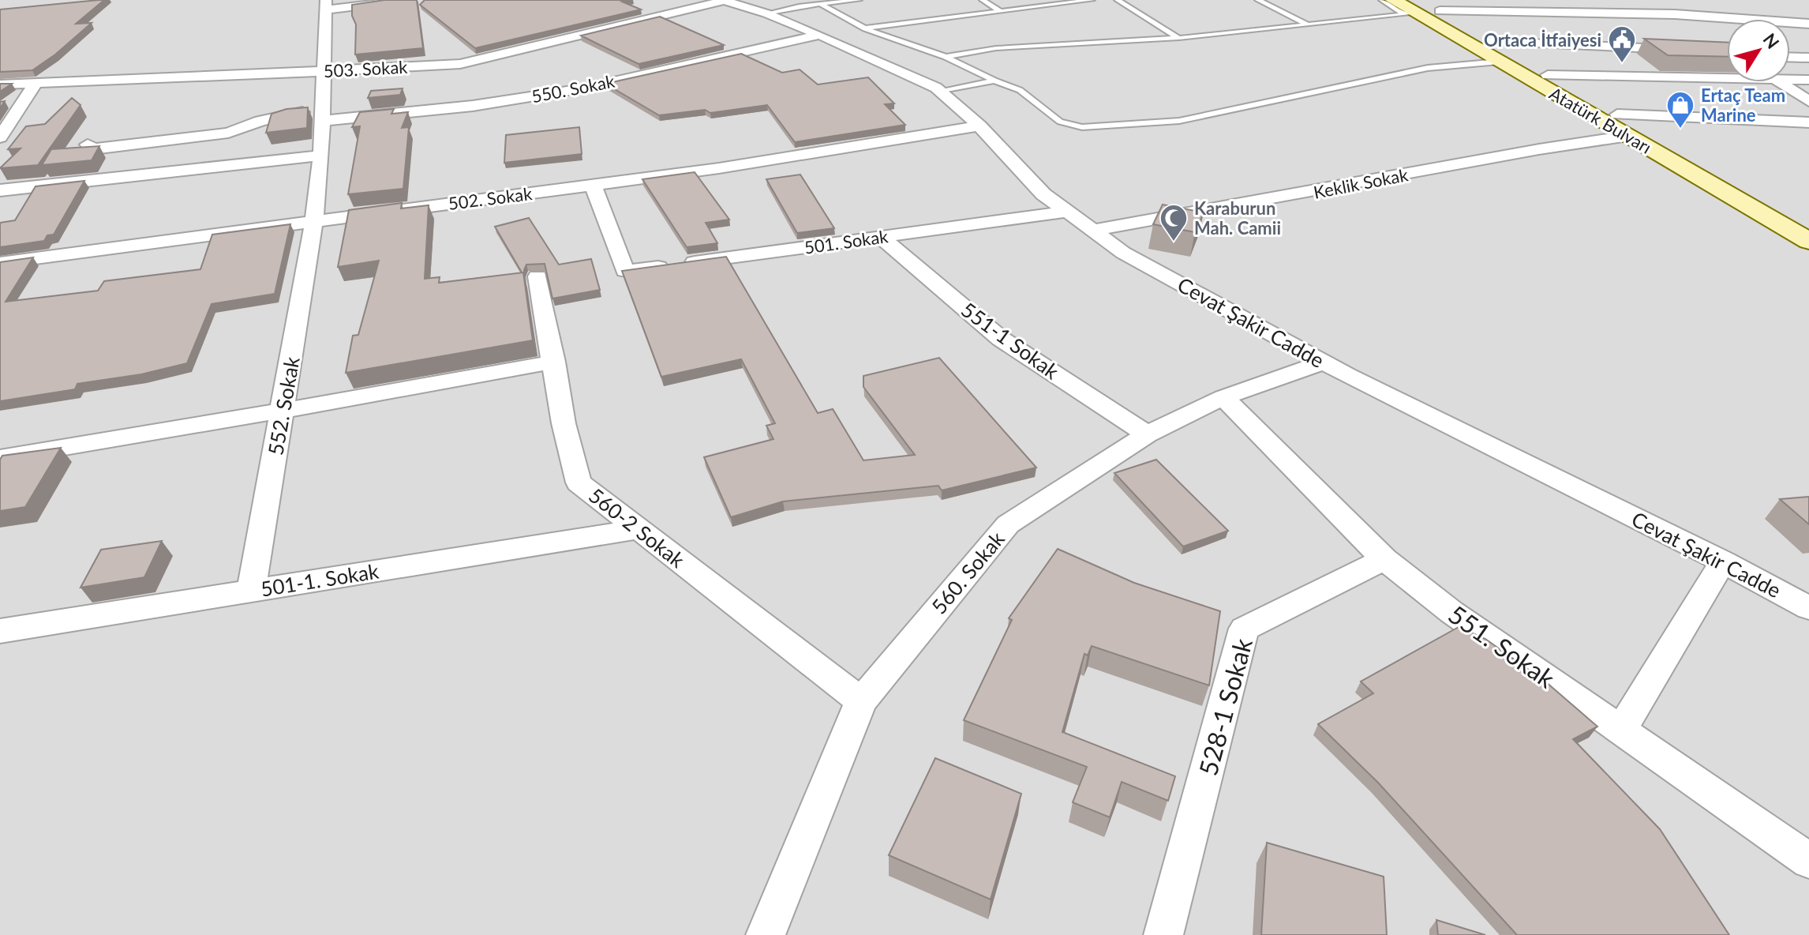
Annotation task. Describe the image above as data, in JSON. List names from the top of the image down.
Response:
{
  "streets": {
    "main road": ["Atatürk Bulvarı"],
    "street": [
      "503. Sokak",
      "550. Sokak",
      "Keklik Sokak",
      "502. Sokak",
      "501. Sokak",
      "Cevat Şakir Cadde",
      "551-1 Sokak",
      "552. Sokak",
      "560-2 Sokak",
      "560. Sokak",
      "501-1. Sokak",
      "551. Sokak",
      "528-1 Sokak"
    ]
  },
  "crossings": [
    ["503. Sokak", "Cevat Şakir Cadde"],
    ["503. Sokak", "552. Sokak"],
    ["550. Sokak", "Cevat Şakir Cadde"],
    ["550. Sokak", "552. Sokak"],
    ["Atatürk Bulvarı", "Keklik Sokak"],
    ["Keklik Sokak", "Cevat Şakir Cadde"],
    ["502. Sokak", "501. Sokak"],
    ["502. Sokak", "Cevat Şakir Cadde"],
    ["502. Sokak", "552. Sokak"],
    ["501. Sokak", "Cevat Şakir Cadde"],
    ["501. Sokak", "551-1 Sokak"],
    ["Cevat Şakir Cadde", "560. Sokak"],
    ["551-1 Sokak", "560. Sokak"],
    ["552. Sokak", "501-1. Sokak"],
    ["560-2 Sokak", "560. Sokak"],
    ["560-2 Sokak", "501-1. Sokak"],
    ["560. Sokak", "551. Sokak"],
    ["551. Sokak", "528-1 Sokak"]
  ],
  "places": {
    "public building": ["Ortaca İtfaiyesi"],
    "shop": ["Ertaç Team Marine"],
    "mosque": ["Karaburun Mah. Camii"]
  },
  "north": "top right"
}
